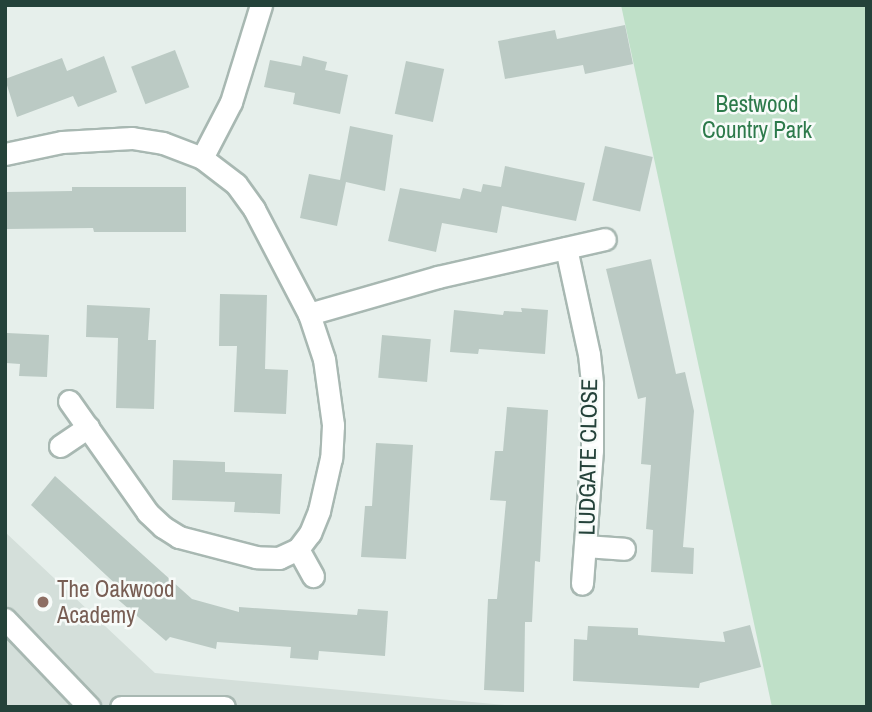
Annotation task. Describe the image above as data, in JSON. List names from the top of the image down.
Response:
{
  "streets": {
    "street": ["LUDGATE CLOSE"]
  },
  "parks": ["Bestwood Country Park"],
  "places": ["The Oakwood Academy"]
}
